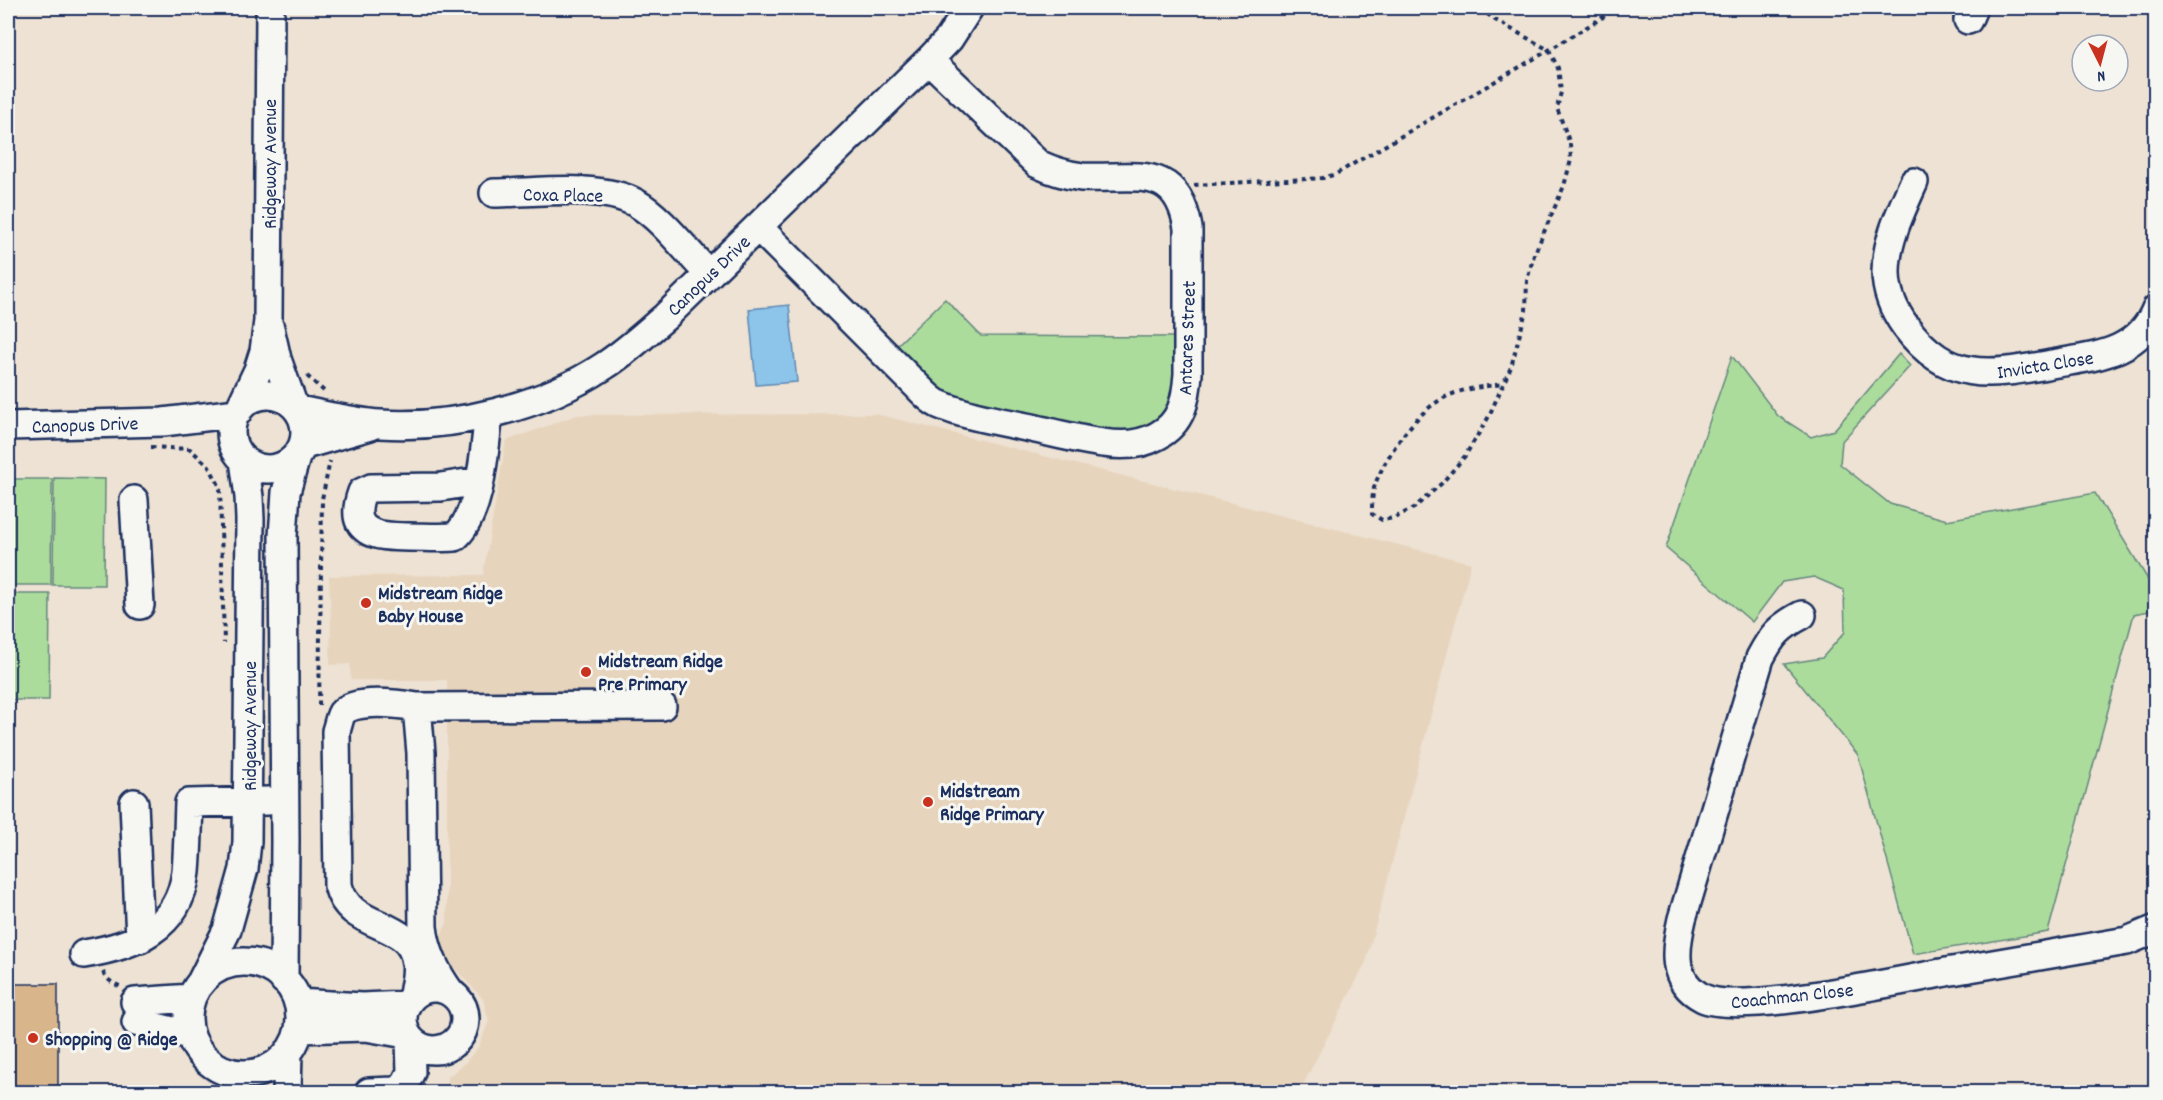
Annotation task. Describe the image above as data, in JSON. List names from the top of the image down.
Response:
{
  "streets": {
    "street": [
      "Ridgeway Avenue",
      "Coxa Place",
      "Canopus Drive",
      "Antares Street",
      "Invicta Close",
      "Coachman Close"
    ]
  },
  "crossings": [
    ["Ridgeway Avenue", "Canopus Drive"],
    ["Coxa Place", "Canopus Drive"],
    ["Canopus Drive", "Antares Street"]
  ],
  "places": [
    "Midstream Ridge Baby House",
    "Midstream Ridge Pre Primary",
    "Midstream Ridge Primary",
    "Shopping @ Ridge"
  ],
  "north": "bottom"
}
